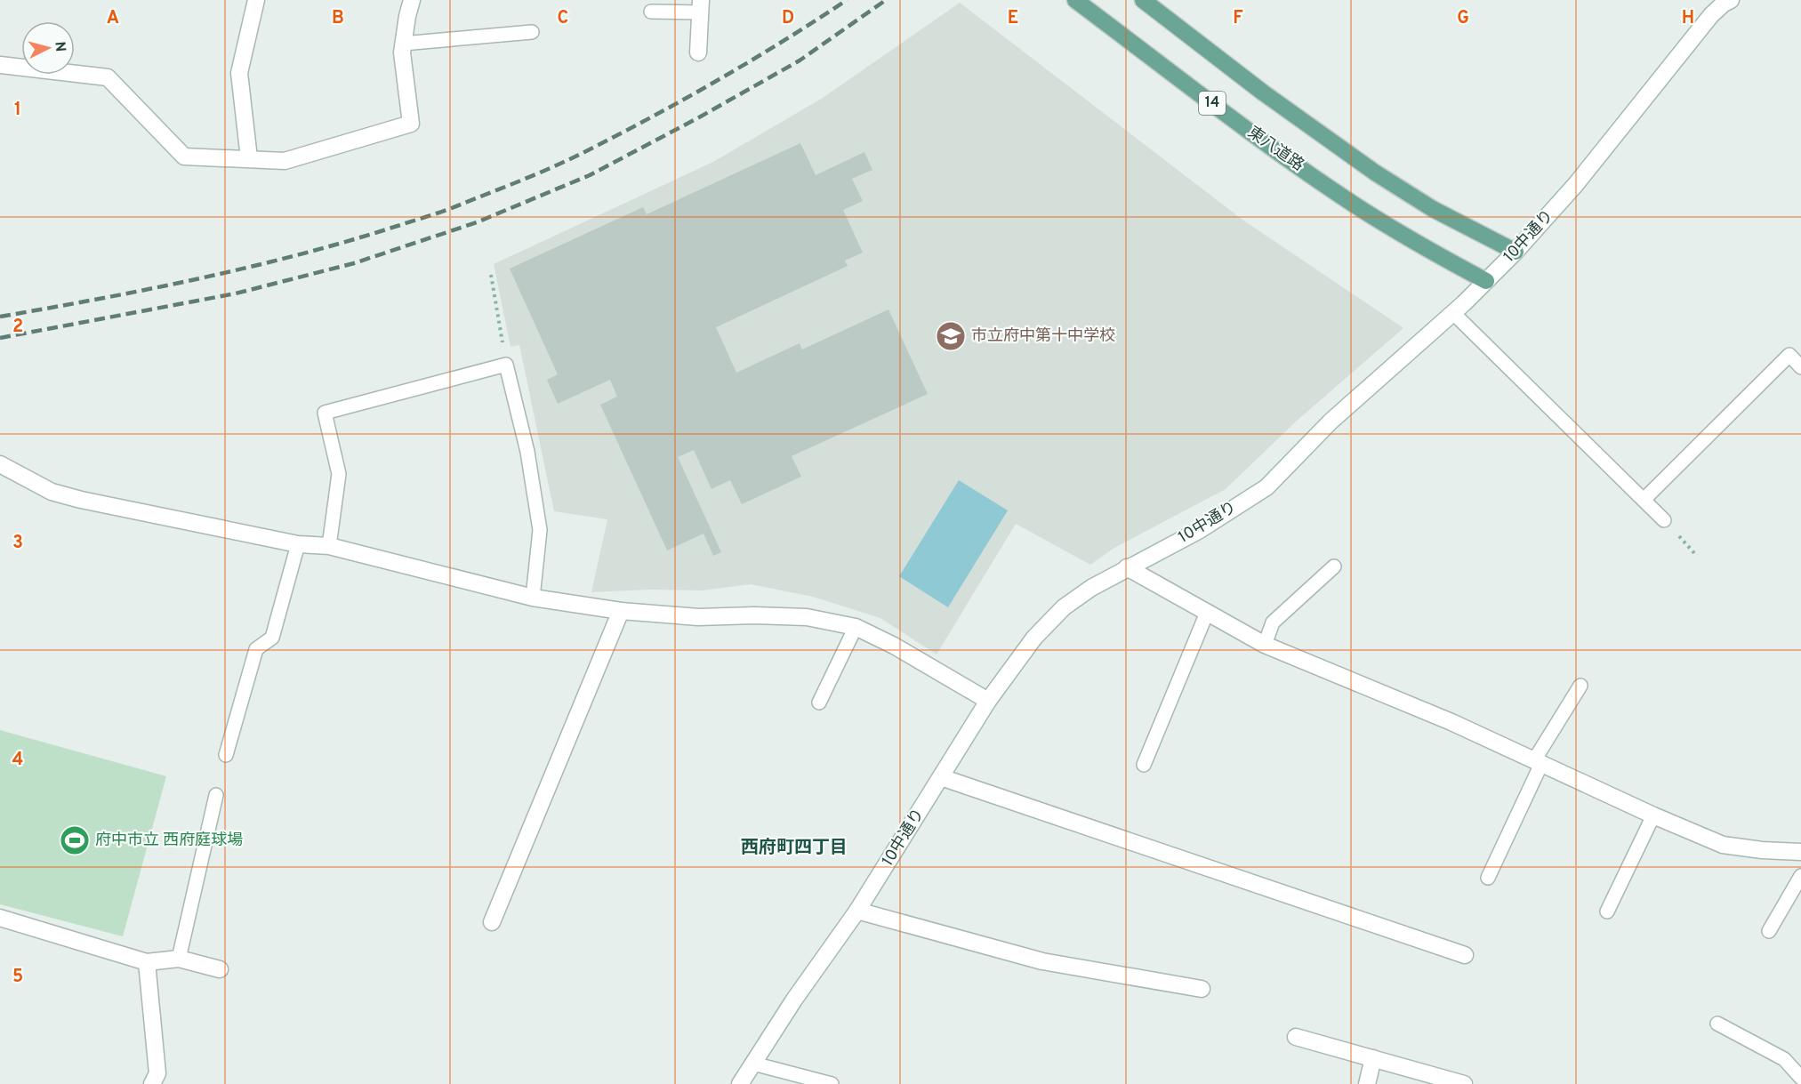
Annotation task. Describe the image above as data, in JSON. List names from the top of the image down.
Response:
{
  "streets": {
    "main road": ["14", "東八道路"],
    "street": ["10中通り"]
  },
  "crossings": [
    ["14", "10中通り"],
    ["東八道路", "10中通り"]
  ],
  "districts": ["西府町四丁目"],
  "places": {
    "school or university": ["市立府中第十中学校"],
    "sports": ["府中市立 西府庭球場"]
  },
  "north": "right",
  "grid": {
    "columns": [
      "A",
      "B",
      "C",
      "D",
      "E",
      "F",
      "G",
      "H"
    ],
    "rows": [
      "1",
      "2",
      "3",
      "4",
      "5"
    ]
  }
}
